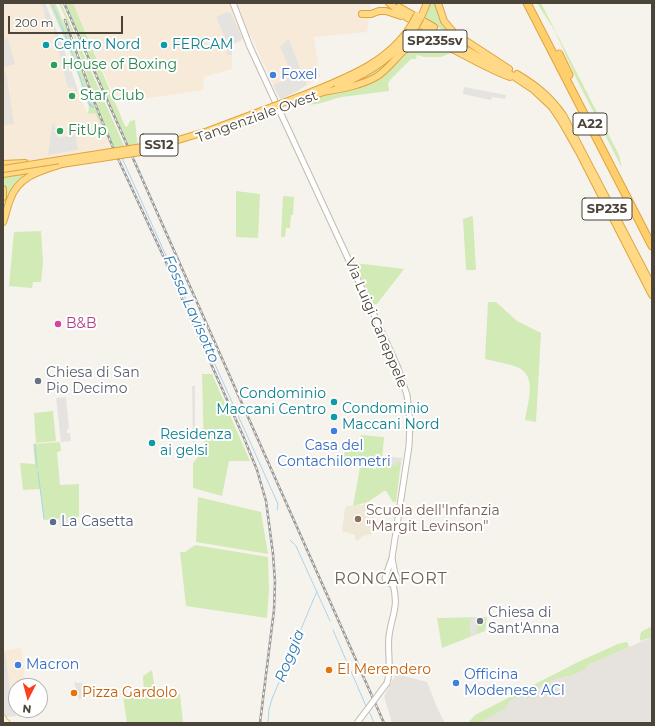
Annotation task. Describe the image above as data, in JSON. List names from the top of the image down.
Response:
{
  "streets": {
    "highway": [
      "SP235sv",
      "Tangenziale Ovest",
      "A22",
      "SS12",
      "SP235"
    ],
    "street": ["Via Luigi Caneppele"]
  },
  "crossings": [
    ["SP235sv", "Tangenziale Ovest"],
    ["SP235sv", "SP235"]
  ],
  "districts": ["RONCAFORT"],
  "water": ["Fossa Lavisotto", "Roggia"],
  "places": [
    "Centro Nord",
    "FERCAM",
    "House of Boxing",
    "Foxel",
    "Star Club",
    "FitUp",
    "B&B",
    "Chiesa di San Pio Decimo",
    "Condominio Maccani Centro",
    "Condominio Maccani Nord",
    "Casa del Contachilometri",
    "Residenza ai gelsi",
    "Scuola dell'Infanzia \"Margit Levinson\"",
    "La Casetta",
    "Chiesa di Sant'Anna",
    "Macron",
    "El Merendero",
    "Officina Modenese ACI",
    "Pizza Gardolo"
  ],
  "scale_bar": "200 m",
  "north": "bottom"
}
